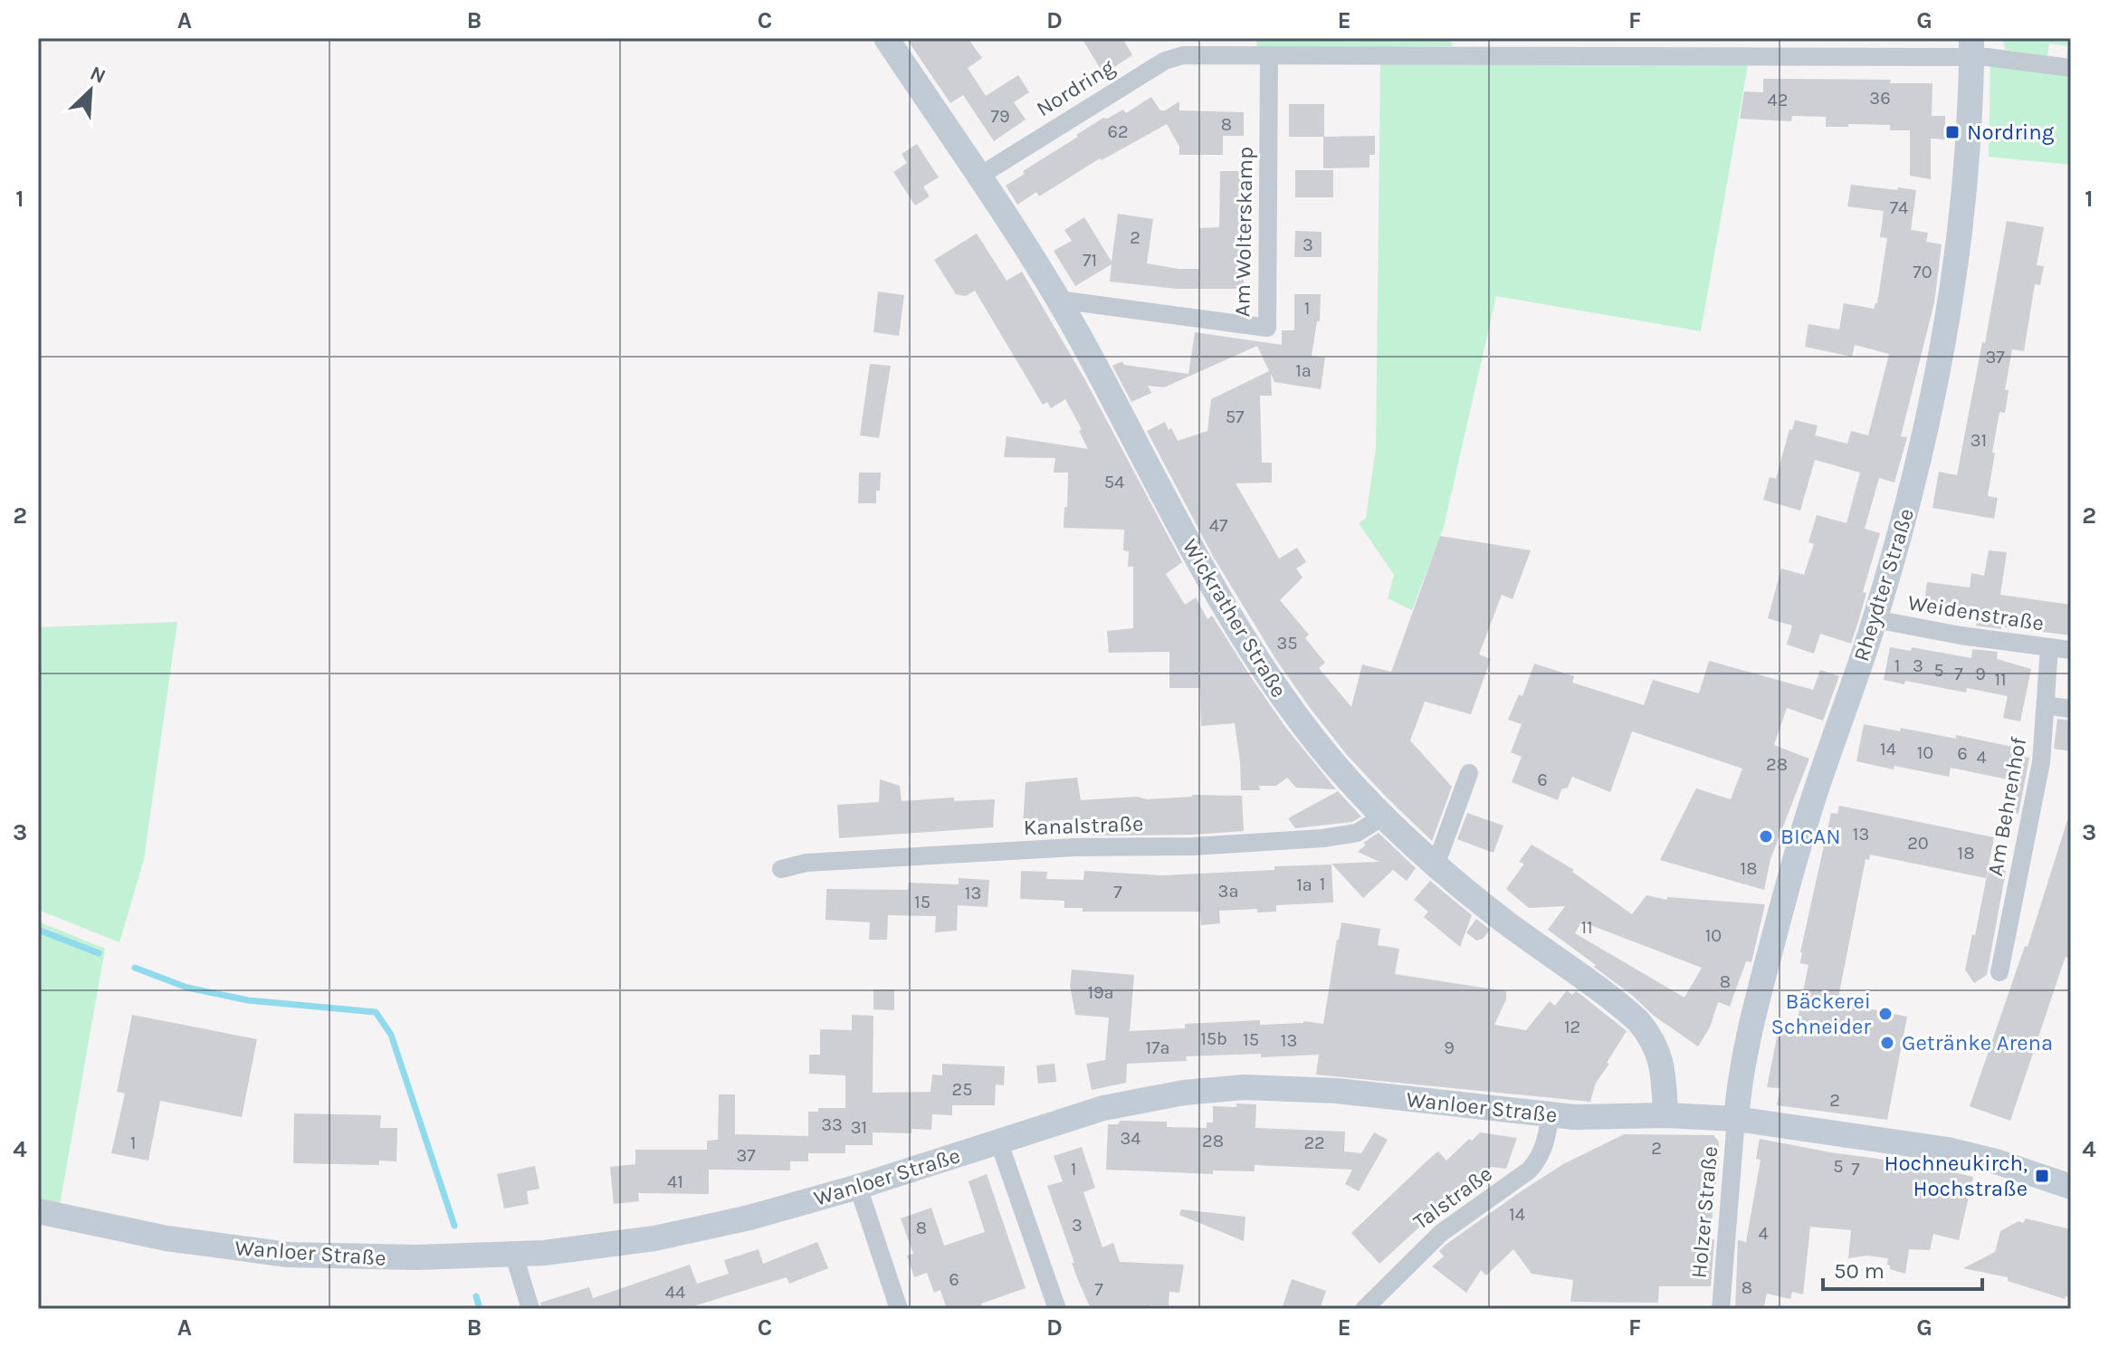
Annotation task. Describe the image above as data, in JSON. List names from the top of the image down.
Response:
{
  "streets": {
    "street": [
      "Nordring",
      "Am Wolterskamp",
      "Rheydter Straße",
      "Weidenstraße",
      "Wickrather Straße",
      "Am Behrenhof",
      "Kanalstraße",
      "Wanloer Straße",
      "Talstraße",
      "Holzer Straße"
    ]
  },
  "crossings": [
    ["Nordring", "Am Wolterskamp"],
    ["Nordring", "Rheydter Straße"],
    ["Nordring", "Wickrather Straße"],
    ["Am Wolterskamp", "Wickrather Straße"],
    ["Rheydter Straße", "Weidenstraße"],
    ["Rheydter Straße", "Wanloer Straße"],
    ["Rheydter Straße", "Holzer Straße"],
    ["Weidenstraße", "Am Behrenhof"],
    ["Wickrather Straße", "Kanalstraße"],
    ["Wickrather Straße", "Wanloer Straße"],
    ["Wanloer Straße", "Talstraße"],
    ["Wanloer Straße", "Holzer Straße"]
  ],
  "places": {
    "transit": ["Nordring", "Hochneukirch, Hochstraße"],
    "other": ["BICAN", "Bäckerei Schneider", "Getränke Arena"]
  },
  "house_numbers": [
    "36",
    "42",
    "79",
    "8",
    "62",
    "74",
    "2",
    "3",
    "71",
    "70",
    "1",
    "37",
    "1a",
    "57",
    "31",
    "54",
    "47",
    "35",
    "1",
    "3",
    "5",
    "7",
    "9",
    "11",
    "14",
    "10",
    "6",
    "4",
    "28",
    "6",
    "13",
    "20",
    "18",
    "18",
    "1",
    "1a",
    "3a",
    "7",
    "13",
    "15",
    "11",
    "10",
    "8",
    "19a",
    "12",
    "15b",
    "15",
    "13",
    "17a",
    "9",
    "25",
    "2",
    "33",
    "31",
    "34",
    "28",
    "1",
    "22",
    "2",
    "37",
    "5",
    "1",
    "7",
    "41",
    "14",
    "3",
    "8",
    "4",
    "6",
    "8",
    "7",
    "44"
  ],
  "scale_bar": "50 m",
  "north": "top right",
  "grid": {
    "columns": [
      "A",
      "B",
      "C",
      "D",
      "E",
      "F",
      "G"
    ],
    "rows": [
      "1",
      "2",
      "3",
      "4"
    ]
  }
}
